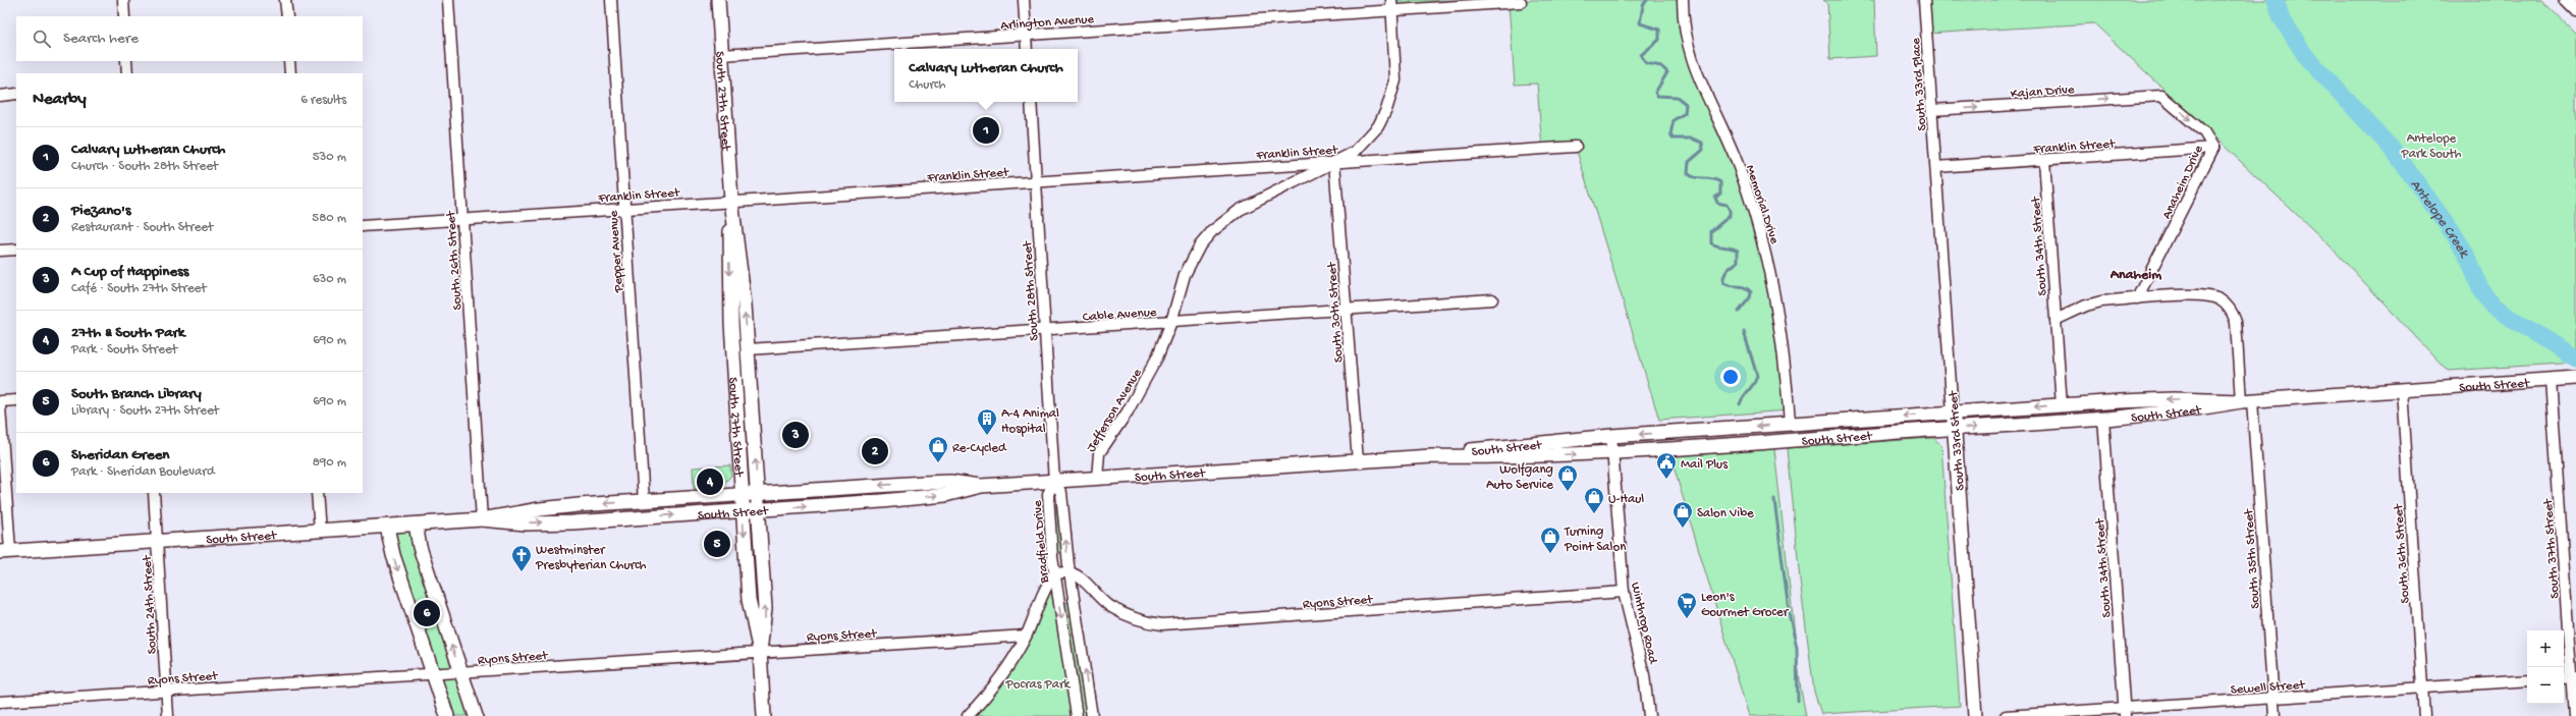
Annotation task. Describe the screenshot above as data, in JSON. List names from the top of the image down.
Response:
{
  "streets": {
    "main road": ["South 27th Street", "South Street", "South 33rd Street"],
    "street": [
      "Arlington Avenue",
      "South 33rd Place",
      "Kajan Drive",
      "Franklin Street",
      "Anaheim Drive",
      "Memorial Drive",
      "South 34th Street",
      "Pepper Avenue",
      "South 26th Street",
      "South 28th Street",
      "Cable Avenue",
      "South 30th Street",
      "Jefferson Avenue",
      "Bradfield Drive",
      "South 37th Street",
      "South 36th Street",
      "South 35th Street",
      "Ryons Street",
      "South 24th Street",
      "Winthrop Road",
      "Sewell Street"
    ]
  },
  "crossings": [
    ["Arlington Avenue", "South 27th Street"],
    ["Arlington Avenue", "Jefferson Avenue"],
    ["South 33rd Place", "Kajan Drive"],
    ["South 33rd Place", "Franklin Street"],
    ["South 33rd Place", "South 33rd Street"],
    ["Kajan Drive", "Anaheim Drive"],
    ["South 27th Street", "Franklin Street"],
    ["South 27th Street", "Cable Avenue"],
    ["South 27th Street", "South Street"],
    ["South 27th Street", "Ryons Street"],
    ["Franklin Street", "Anaheim Drive"],
    ["Franklin Street", "South 34th Street"],
    ["Franklin Street", "Pepper Avenue"],
    ["Franklin Street", "South 26th Street"],
    ["Franklin Street", "South 28th Street"],
    ["Franklin Street", "South 30th Street"],
    ["Franklin Street", "Jefferson Avenue"],
    ["Franklin Street", "South 33rd Street"],
    ["Anaheim Drive", "South 35th Street"],
    ["Memorial Drive", "South Street"],
    ["South 34th Street", "South Street"],
    ["South 34th Street", "Sewell Street"],
    ["Pepper Avenue", "South Street"],
    ["South 26th Street", "South Street"],
    ["South 28th Street", "Cable Avenue"],
    ["South 28th Street", "South Street"],
    ["South 28th Street", "Bradfield Drive"],
    ["Cable Avenue", "South 30th Street"],
    ["Cable Avenue", "Jefferson Avenue"],
    ["South 30th Street", "South Street"],
    ["South 30th Street", "Jefferson Avenue"],
    ["South Street", "Jefferson Avenue"],
    ["South Street", "South 33rd Street"],
    ["South Street", "Bradfield Drive"],
    ["South Street", "South 37th Street"],
    ["South Street", "South 36th Street"],
    ["South Street", "South 35th Street"],
    ["South Street", "South 24th Street"],
    ["South Street", "Winthrop Road"],
    ["Bradfield Drive", "Ryons Street"],
    ["South 36th Street", "Sewell Street"],
    ["South 35th Street", "Sewell Street"],
    ["Ryons Street", "South 24th Street"],
    ["Ryons Street", "Winthrop Road"]
  ],
  "one_way": ["Kajan Drive"],
  "districts": ["Anaheim"],
  "water": ["Antelope Creek"],
  "parks": ["Antelope Park South", "Pocras Park"],
  "places": {
    "building": ["A-4 Animal Hospital"],
    "shop": [
      "Re-Cycled",
      "Wolfgang Auto Service",
      "U-Haul",
      "Salon Vibe",
      "Turning Point Salon"
    ],
    "public building": ["Mail Plus"],
    "church": ["Westminster Presbyterian Church"],
    "supermarket": ["Leon's Gourmet Grocer"]
  },
  "page": {
    "search": "Search here",
    "popup": ["Calvary Lutheran Church", "Church"],
    "heading": ["Nearby", "6 results"],
    "pins": [
      "1",
      "3",
      "2",
      "4",
      "5",
      "6"
    ],
    "list": [
      {
        "mark": "1",
        "name": "Calvary Lutheran Church",
        "note": "Church · South 28th Street",
        "value": "530 m"
      },
      {
        "mark": "2",
        "name": "Piezano's",
        "note": "Restaurant · South Street",
        "value": "580 m"
      },
      {
        "mark": "3",
        "name": "A Cup of Happiness",
        "note": "Café · South 27th Street",
        "value": "630 m"
      },
      {
        "mark": "4",
        "name": "27th & South Park",
        "note": "Park · South Street",
        "value": "690 m"
      },
      {
        "mark": "5",
        "name": "South Branch Library",
        "note": "Library · South 27th Street",
        "value": "690 m"
      },
      {
        "mark": "6",
        "name": "Sheridan Green",
        "note": "Park · Sheridan Boulevard",
        "value": "890 m"
      }
    ],
    "map_buttons": ["+", "−"]
  }
}
